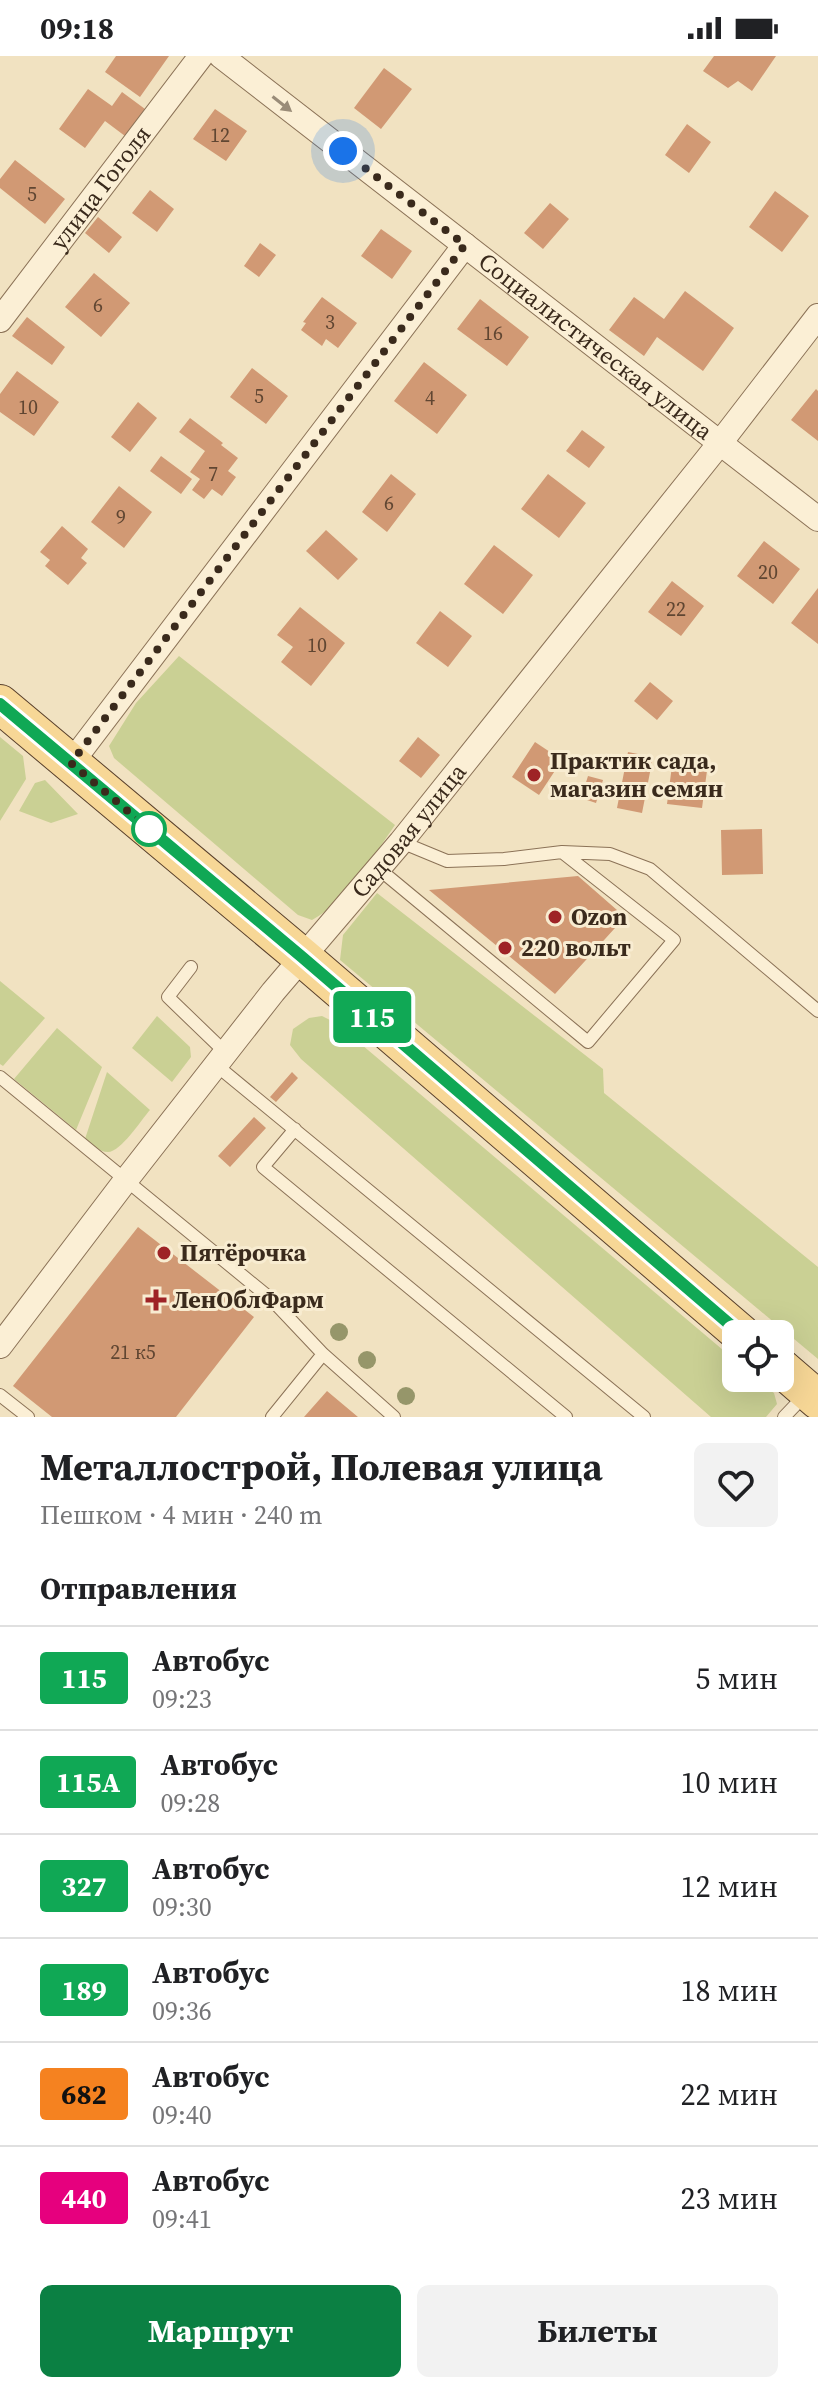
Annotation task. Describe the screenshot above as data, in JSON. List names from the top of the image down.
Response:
{
  "streets": {
    "street": ["улица Гоголя", "Социалистическая улица", "Садовая улица"]
  },
  "crossings": [
    ["Социалистическая улица", "Садовая улица"]
  ],
  "one_way": ["Социалистическая улица"],
  "places": {
    "other": [
      "Практик сада, магазин семян",
      "Ozon",
      "220 вольт",
      "Пятёрочка"
    ],
    "health": ["ЛенОблФарм"]
  },
  "lines": ["bus line 115"],
  "house_numbers": [
    "12",
    "5",
    "6",
    "3",
    "16",
    "5",
    "4",
    "10",
    "7",
    "6",
    "9",
    "20",
    "22",
    "10",
    "21 к5"
  ],
  "page": {
    "status": "09:18",
    "on_map": "115",
    "heading": [
      ["Металлострой, Полевая улица", "Пешком · 4 мин · 240 m"],
      "Отправления"
    ],
    "list": [
      {
        "mark": "115",
        "name": "Автобус",
        "note": "09:23",
        "value": "5 мин"
      },
      {
        "mark": "115А",
        "name": "Автобус",
        "note": "09:28",
        "value": "10 мин"
      },
      {
        "mark": "327",
        "name": "Автобус",
        "note": "09:30",
        "value": "12 мин"
      },
      {
        "mark": "189",
        "name": "Автобус",
        "note": "09:36",
        "value": "18 мин"
      },
      {
        "mark": "682",
        "name": "Автобус",
        "note": "09:40",
        "value": "22 мин"
      },
      {
        "mark": "440",
        "name": "Автобус",
        "note": "09:41",
        "value": "23 мин"
      }
    ],
    "buttons": ["Маршрут", "Билеты"]
  }
}
